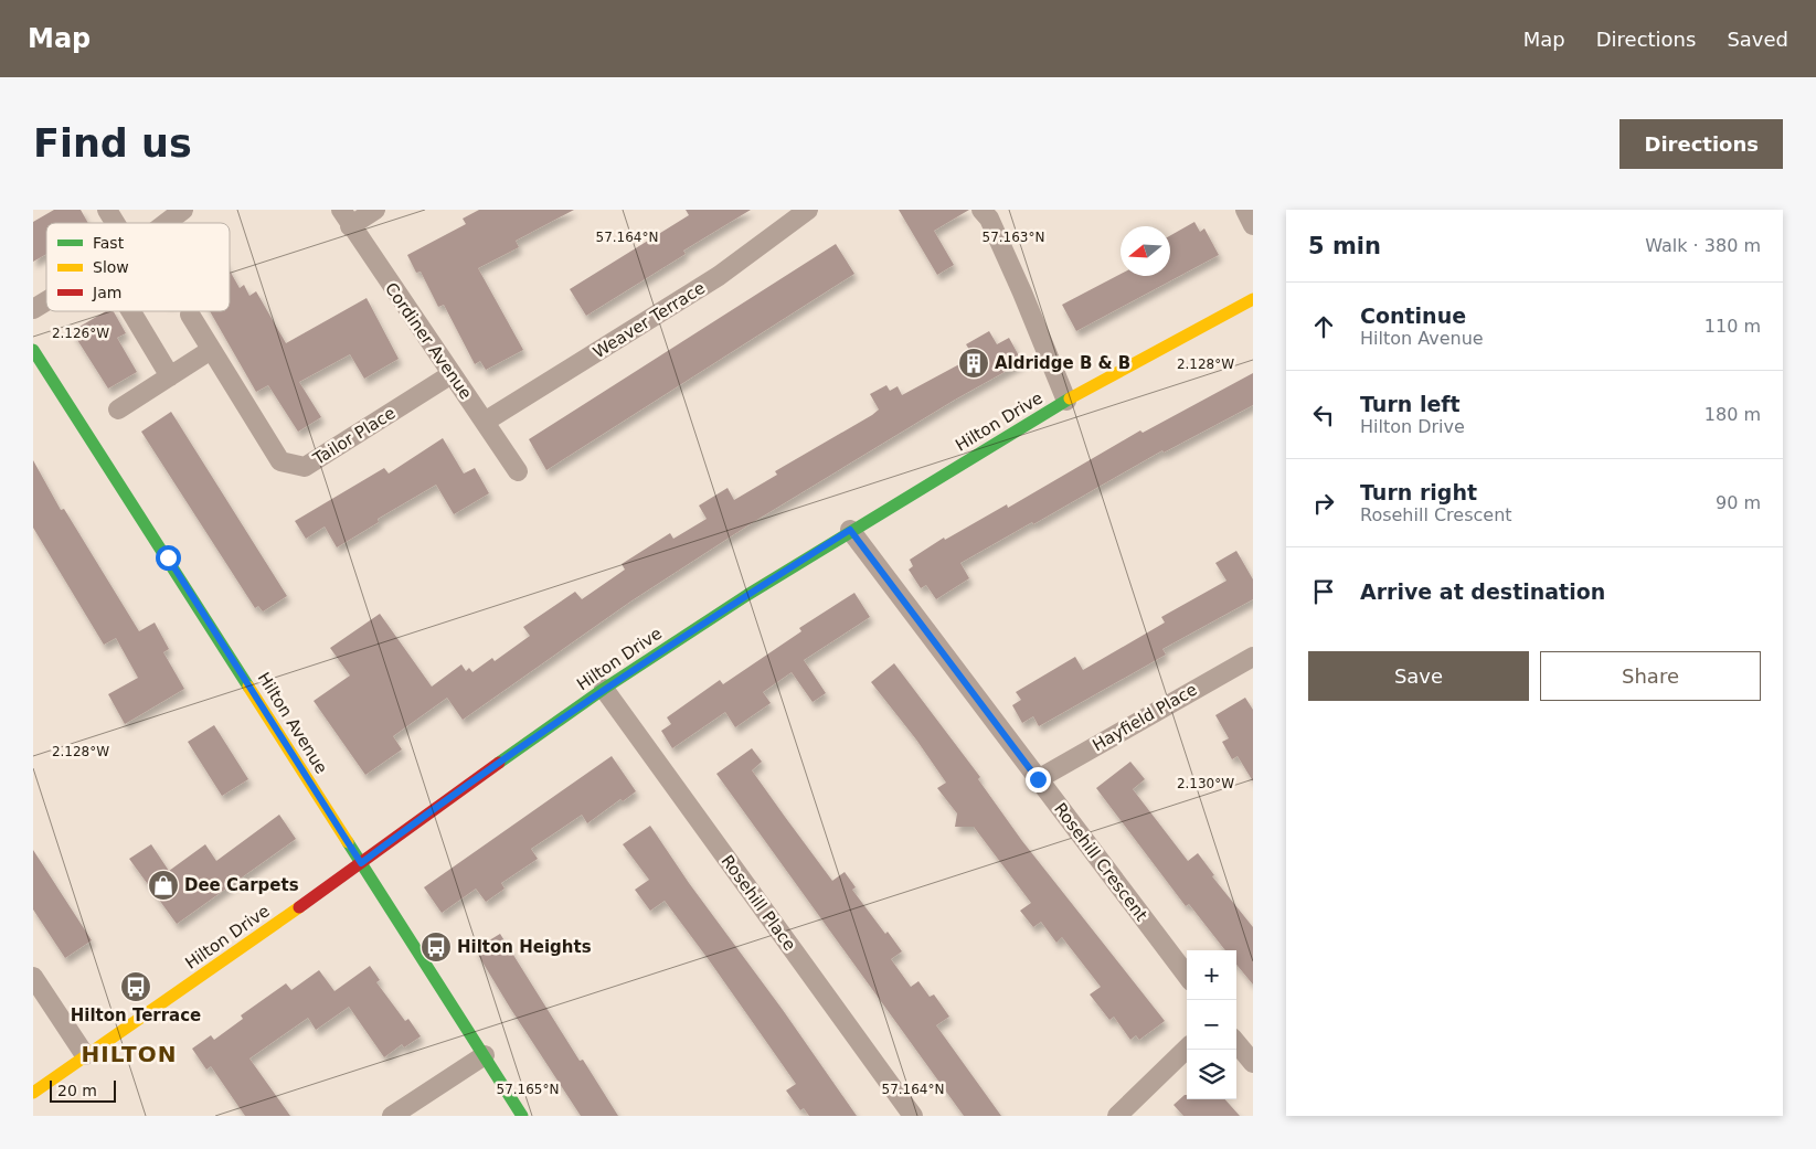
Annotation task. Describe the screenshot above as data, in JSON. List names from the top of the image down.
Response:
{
  "streets": {
    "street": [
      "Weaver Terrace",
      "Cordiner Avenue",
      "Hilton Drive",
      "Tailor Place",
      "Hayfield Place",
      "Hilton Avenue",
      "Rosehill Crescent",
      "Rosehill Place"
    ]
  },
  "crossings": [
    ["Weaver Terrace", "Cordiner Avenue"],
    ["Cordiner Avenue", "Tailor Place"],
    ["Hilton Drive", "Hilton Avenue"],
    ["Hilton Drive", "Rosehill Crescent"],
    ["Hilton Drive", "Rosehill Place"],
    ["Hayfield Place", "Rosehill Crescent"]
  ],
  "districts": ["HILTON"],
  "places": {
    "building": ["Aldridge B & B"],
    "shop": ["Dee Carpets"],
    "bus stop": ["Hilton Heights", "Hilton Terrace"]
  },
  "legend": ["Fast", "Slow", "Jam"],
  "scale_bar": "20 m",
  "north": "left",
  "page": {
    "header": "Map",
    "nav": ["Map", "Directions", "Saved"],
    "buttons": [
      "Directions",
      ["Save", "Share"]
    ],
    "title": "Find us",
    "heading": ["5 min", "Walk · 380 m"],
    "list": [
      ["Continue", "Hilton Avenue", "110 m"],
      ["Turn left", "Hilton Drive", "180 m"],
      ["Turn right", "Rosehill Crescent", "90 m"],
      "Arrive at destination"
    ],
    "map_buttons": ["+", "−"],
    "scale": "20 m"
  },
  "coordinates": [
    "57.164°N",
    "57.163°N",
    "2.126°W",
    "2.128°W",
    "2.130°W",
    "57.165°N"
  ]
}
